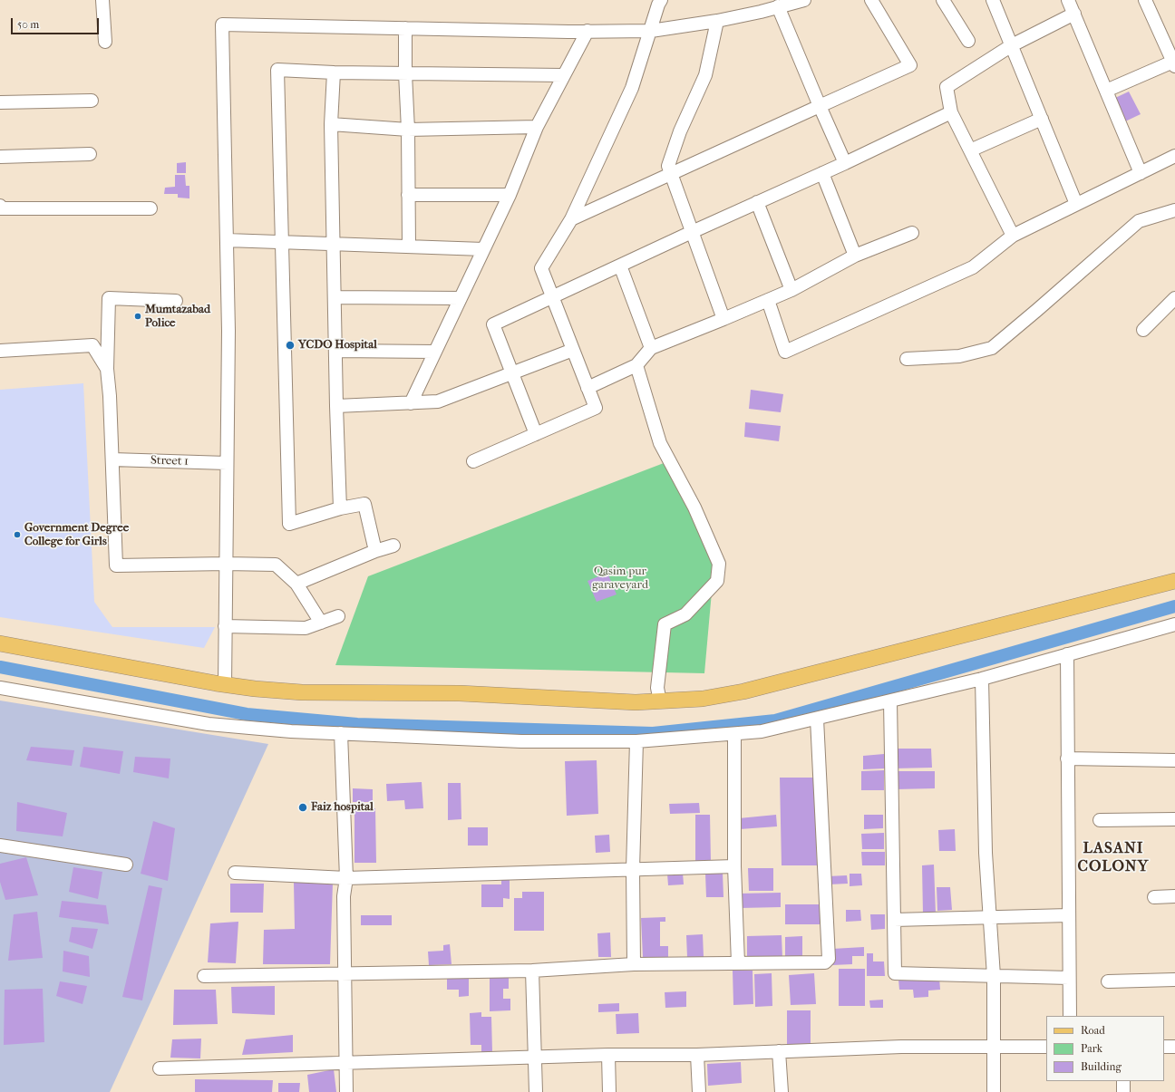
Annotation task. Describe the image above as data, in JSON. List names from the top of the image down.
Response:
{
  "streets": {
    "street": ["Street 1"]
  },
  "districts": ["LASANI COLONY"],
  "parks": ["Qasim pur garaveyard"],
  "places": [
    "Mumtazabad Police",
    "YCDO Hospital",
    "Government Degree College for Girls",
    "Faiz hospital"
  ],
  "legend": ["Road", "Park", "Building"],
  "scale_bar": "50 m"
}
